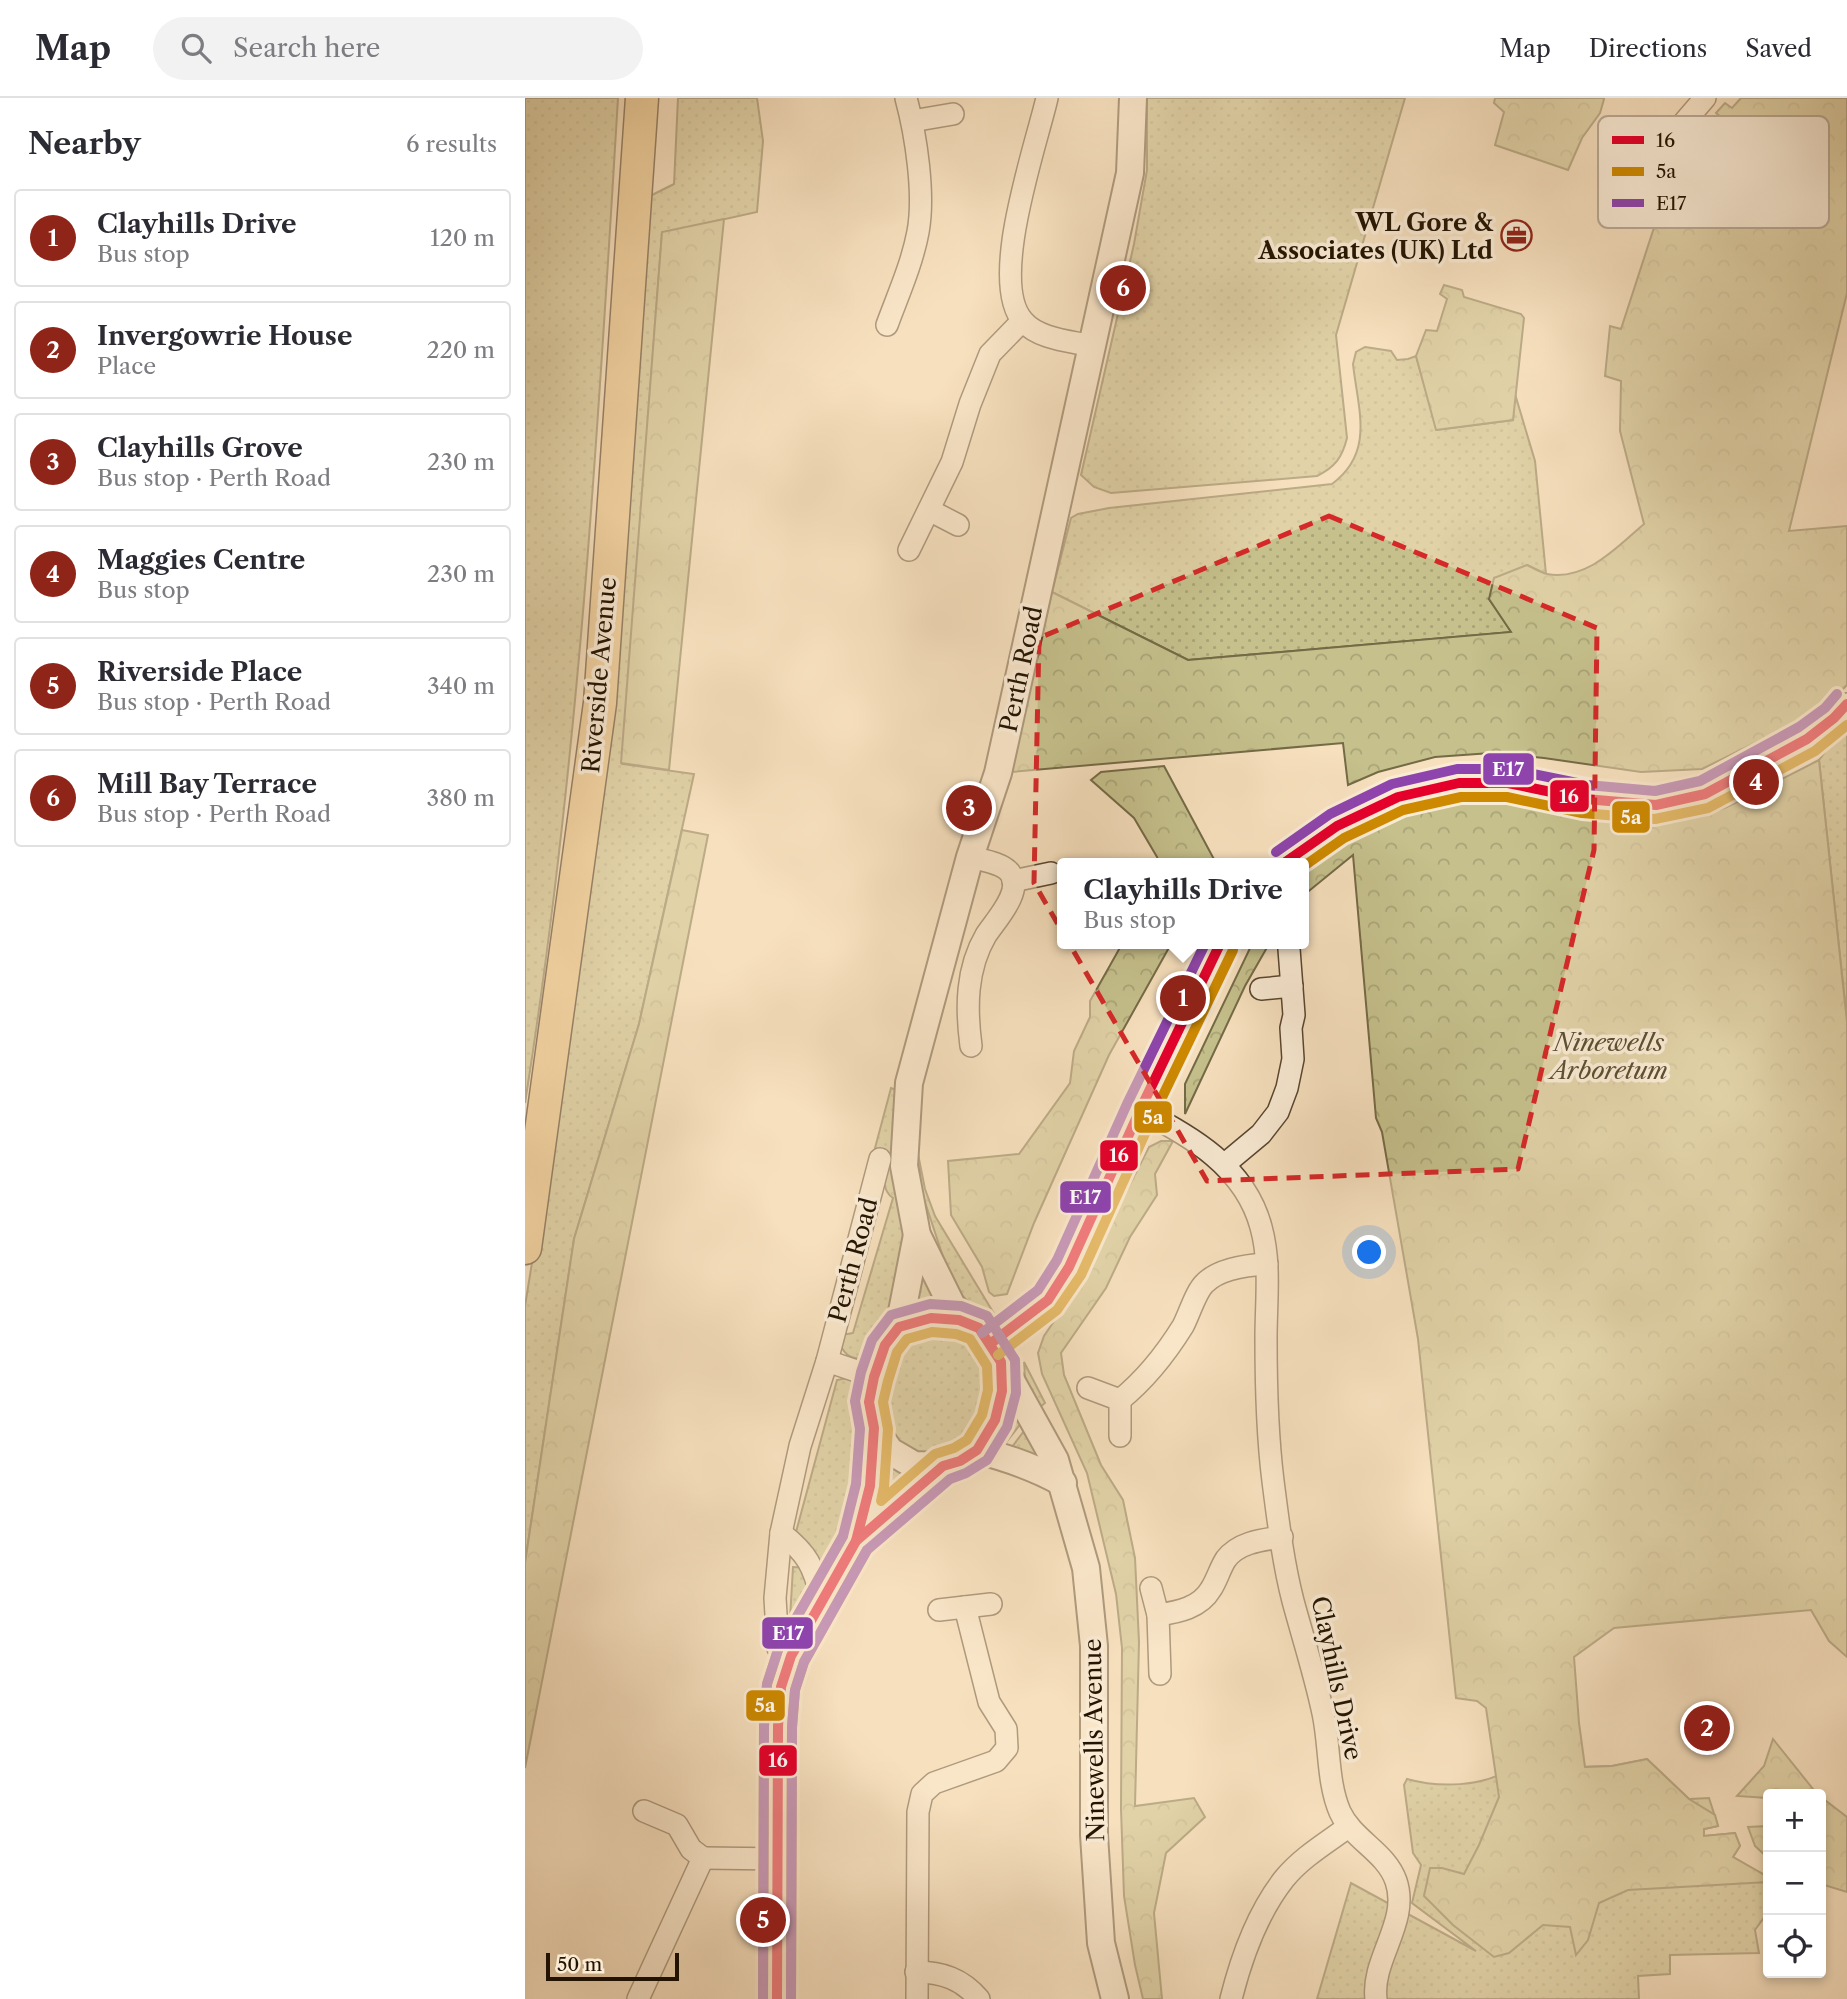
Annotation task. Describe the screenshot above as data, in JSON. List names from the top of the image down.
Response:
{
  "streets": {
    "main road": ["Riverside Avenue"],
    "street": ["Perth Road", "Clayhills Drive", "Ninewells Avenue"]
  },
  "crossings": [
    ["Perth Road", "Ninewells Avenue"]
  ],
  "parks": ["Ninewells Arboretum"],
  "places": {
    "office": ["WL Gore & Associates (UK) Ltd"]
  },
  "lines": ["transit line E17", "transit line 16", "transit line 5a"],
  "legend": ["16", "5a", "E17"],
  "scale_bar": "50 m",
  "page": {
    "header": "Map",
    "search": "Search here",
    "nav": ["Map", "Directions", "Saved"],
    "heading": ["Nearby", "6 results"],
    "list": [
      {
        "mark": "1",
        "name": "Clayhills Drive",
        "note": "Bus stop",
        "value": "120 m"
      },
      {
        "mark": "2",
        "name": "Invergowrie House",
        "note": "Place",
        "value": "220 m"
      },
      {
        "mark": "3",
        "name": "Clayhills Grove",
        "note": "Bus stop · Perth Road",
        "value": "230 m"
      },
      {
        "mark": "4",
        "name": "Maggies Centre",
        "note": "Bus stop",
        "value": "230 m"
      },
      {
        "mark": "5",
        "name": "Riverside Place",
        "note": "Bus stop · Perth Road",
        "value": "340 m"
      },
      {
        "mark": "6",
        "name": "Mill Bay Terrace",
        "note": "Bus stop · Perth Road",
        "value": "380 m"
      }
    ],
    "pins": [
      "6",
      "4",
      "3",
      "1",
      "2",
      "5"
    ],
    "popup": ["Clayhills Drive", "Bus stop"],
    "map_buttons": ["+", "−"],
    "scale": "50 m"
  }
}
